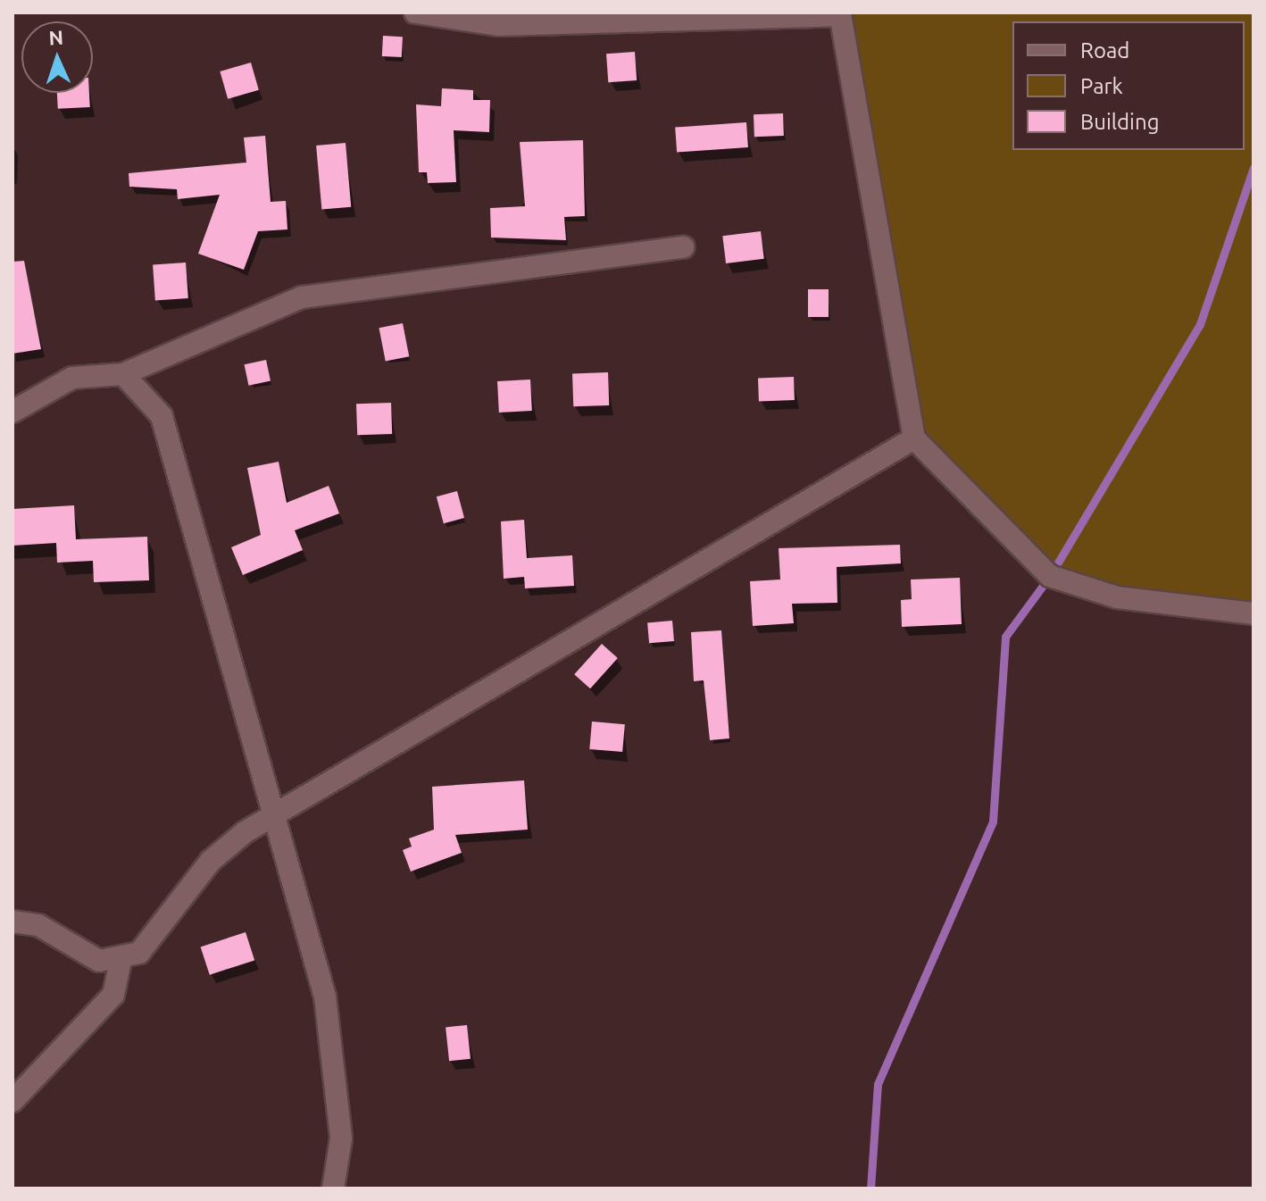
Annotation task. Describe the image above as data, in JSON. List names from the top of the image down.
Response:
{
  "legend": ["Road", "Park", "Building"],
  "north": "top"
}
